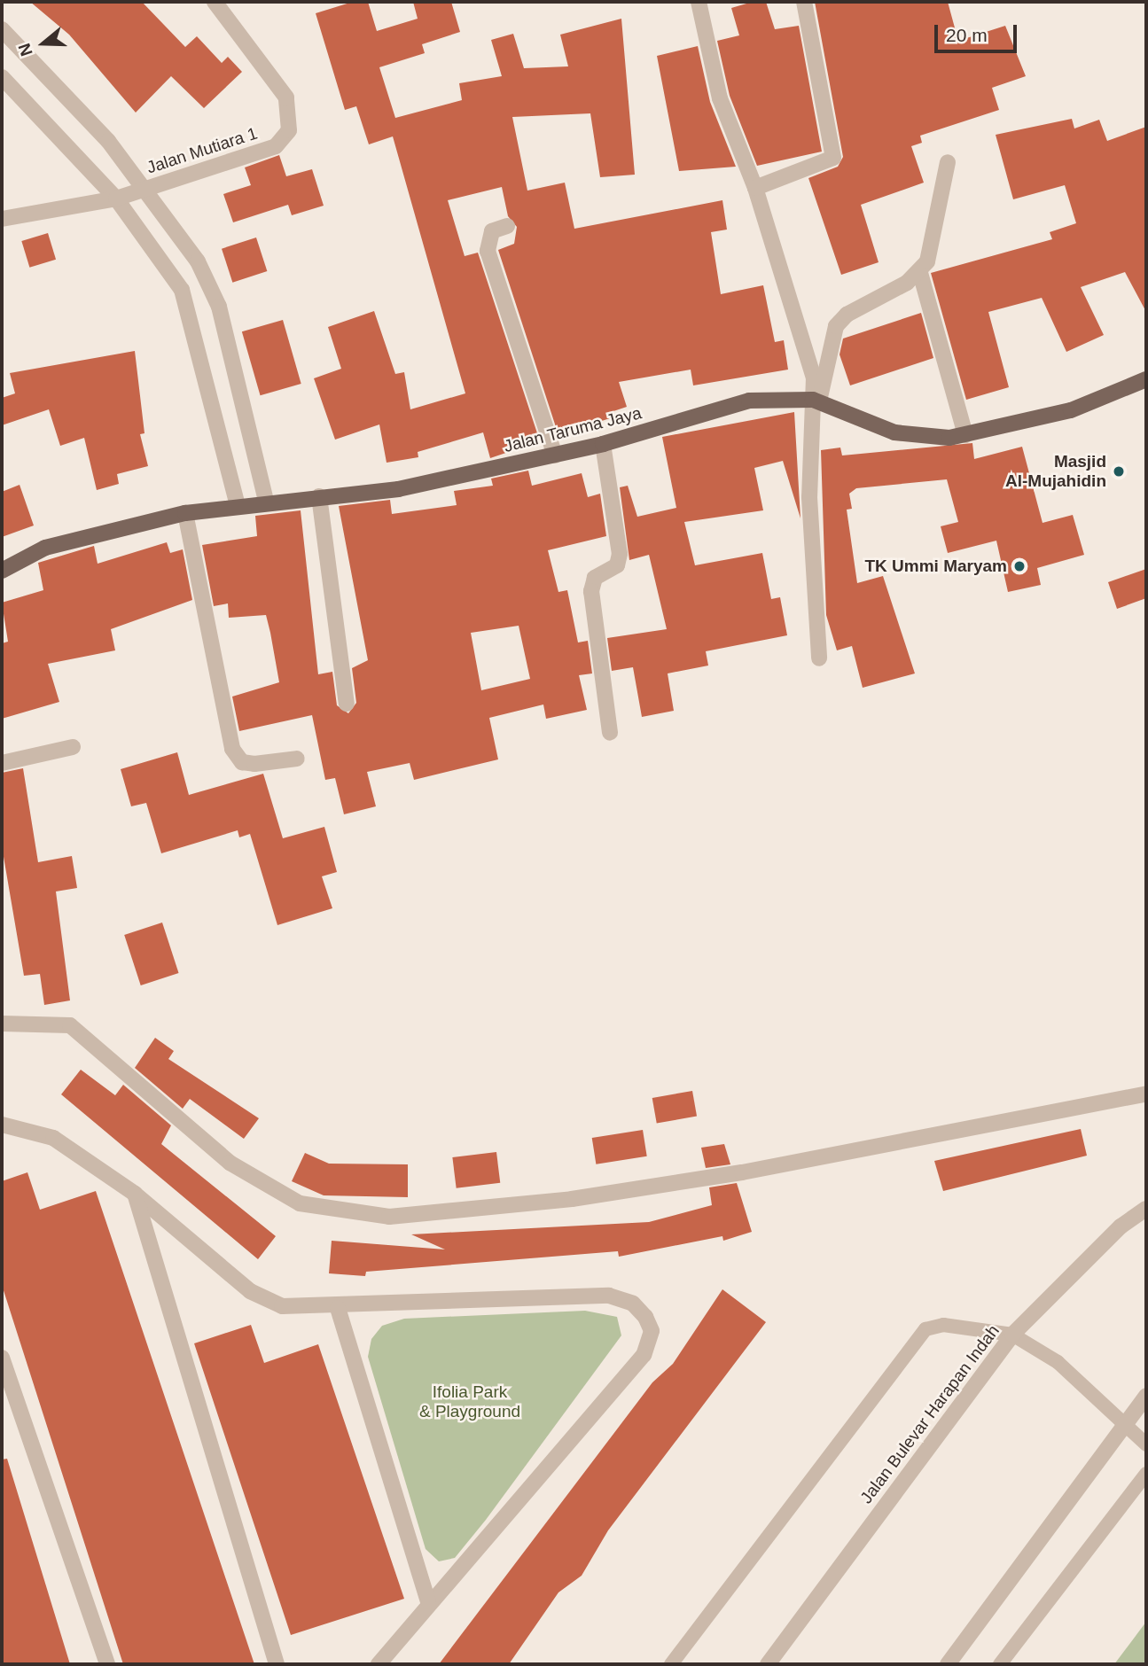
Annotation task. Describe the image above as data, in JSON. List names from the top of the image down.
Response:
{
  "streets": {
    "main road": ["Jalan Taruma Jaya"],
    "street": ["Jalan Mutiara 1", "Jalan Bulevar Harapan Indah"]
  },
  "parks": ["Ifolia Park & Playground"],
  "places": ["Masjid Al-Mujahidin", "TK Ummi Maryam"],
  "scale_bar": "20 m",
  "north": "left"
}
